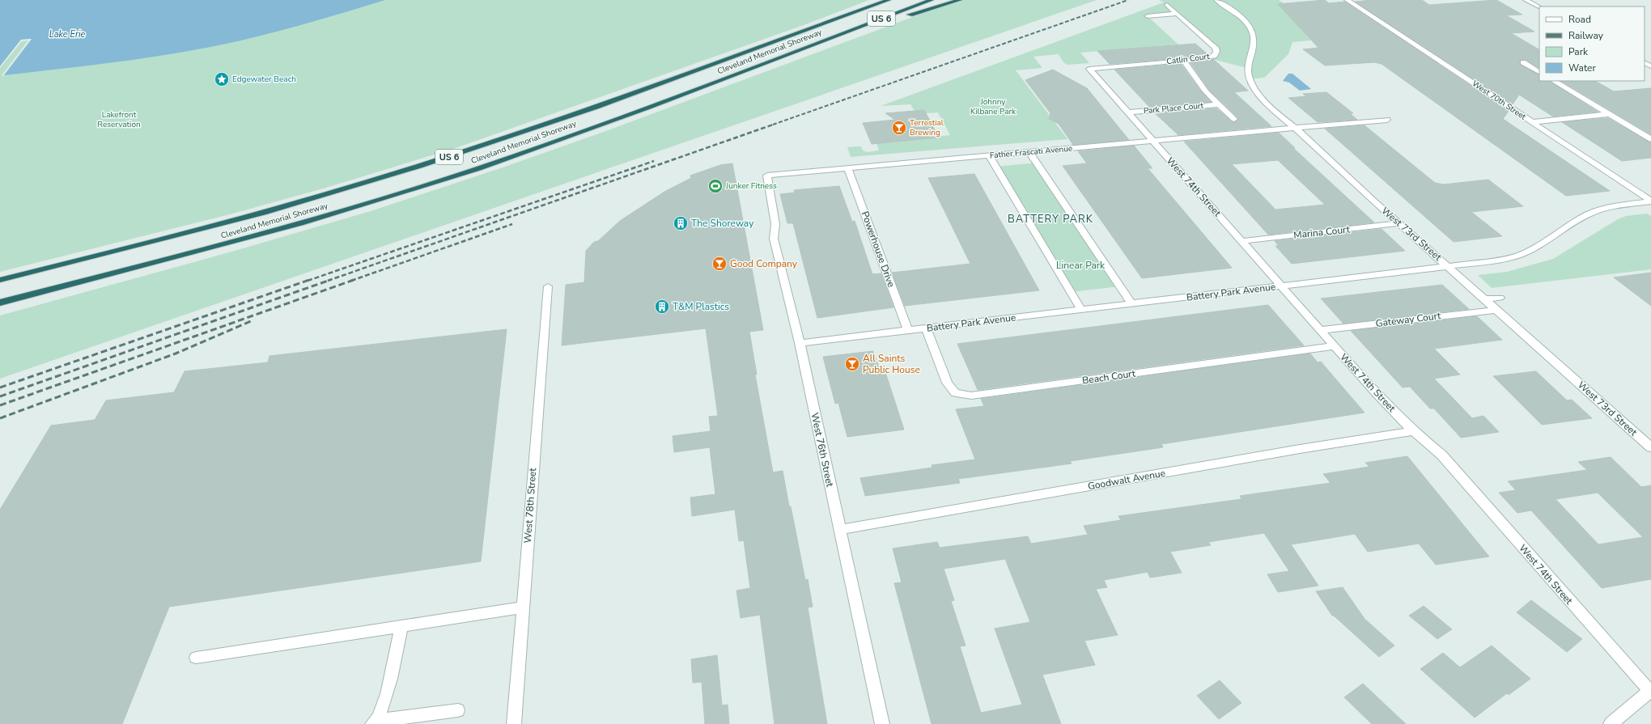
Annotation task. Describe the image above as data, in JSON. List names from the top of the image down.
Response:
{
  "streets": {
    "highway": ["US 6", "Cleveland Memorial Shoreway"],
    "street": [
      "Catlin Court",
      "West 70th Street",
      "Park Place Court",
      "Father Frascati Avenue",
      "West 74th Street",
      "Marina Court",
      "West 73rd Street",
      "Powerhouse Drive",
      "Battery Park Avenue",
      "Gateway Court",
      "Beach Court",
      "West 76th Street",
      "Goodwalt Avenue",
      "West 78th Street"
    ]
  },
  "crossings": [
    ["Catlin Court", "Park Place Court"],
    ["Catlin Court", "West 74th Street"],
    ["West 70th Street", "Battery Park Avenue"],
    ["Park Place Court", "West 74th Street"],
    ["Father Frascati Avenue", "West 74th Street"],
    ["Father Frascati Avenue", "West 73rd Street"],
    ["Father Frascati Avenue", "Powerhouse Drive"],
    ["Father Frascati Avenue", "West 76th Street"],
    ["West 74th Street", "Marina Court"],
    ["West 74th Street", "Battery Park Avenue"],
    ["West 74th Street", "Gateway Court"],
    ["West 74th Street", "Beach Court"],
    ["West 74th Street", "Goodwalt Avenue"],
    ["Marina Court", "West 73rd Street"],
    ["West 73rd Street", "Battery Park Avenue"],
    ["West 73rd Street", "Gateway Court"],
    ["Powerhouse Drive", "Battery Park Avenue"],
    ["Battery Park Avenue", "Beach Court"],
    ["Battery Park Avenue", "West 76th Street"],
    ["West 76th Street", "Goodwalt Avenue"]
  ],
  "districts": ["BATTERY PARK"],
  "water": ["Lake Erie"],
  "parks": ["Johnny Kilbane Park", "Lakefront Reservation", "Linear Park"],
  "places": {
    "place": ["Edgewater Beach"],
    "bar": ["Terrestial Brewing", "Good Company", "All Saints Public House"],
    "sports": ["Junker Fitness"],
    "building": ["The Shoreway", "T&M Plastics"]
  },
  "legend": [
    "Road",
    "Railway",
    "Park",
    "Water"
  ]
}
